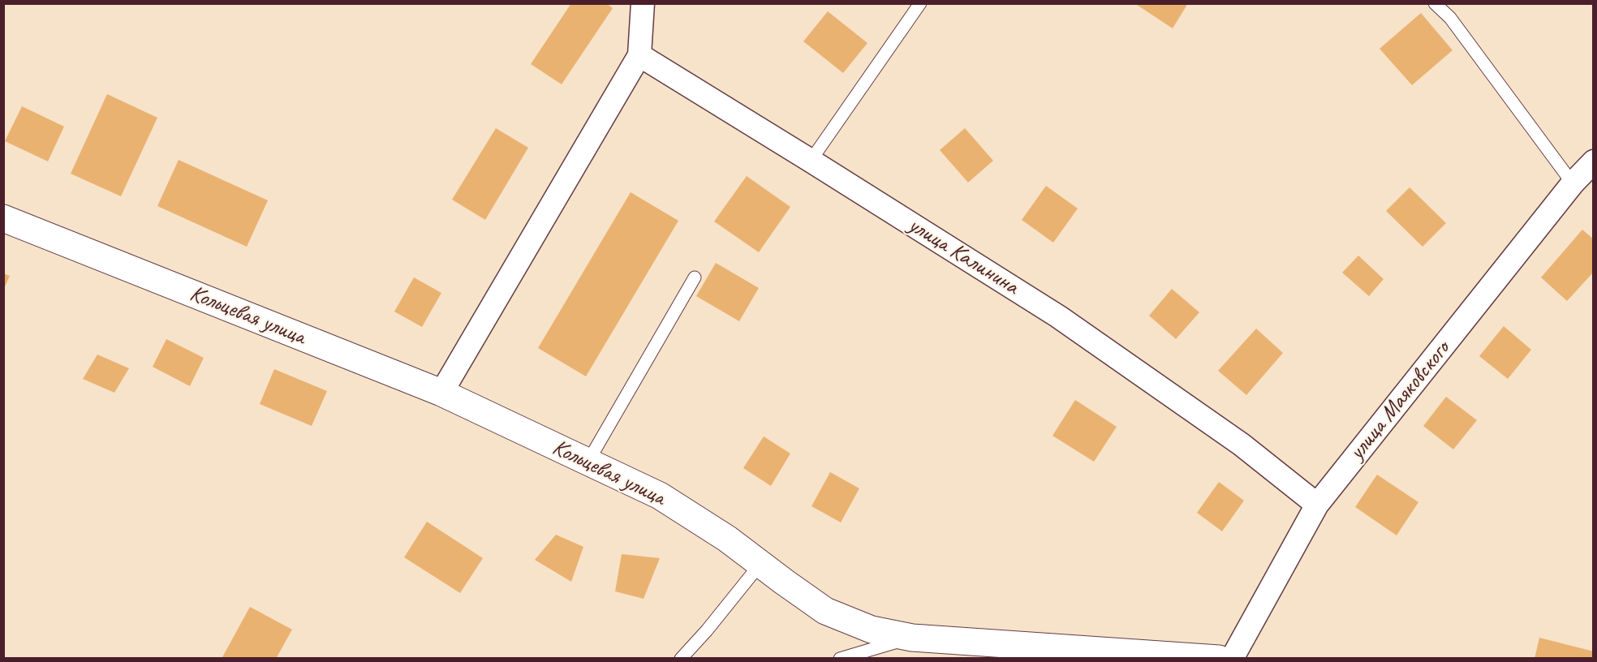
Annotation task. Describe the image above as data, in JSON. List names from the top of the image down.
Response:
{
  "streets": {
    "street": ["улица Калинина", "Кольцевая улица", "улица Маяковского"]
  },
  "crossings": [
    ["улица Калинина", "улица Маяковского"]
  ]
}
